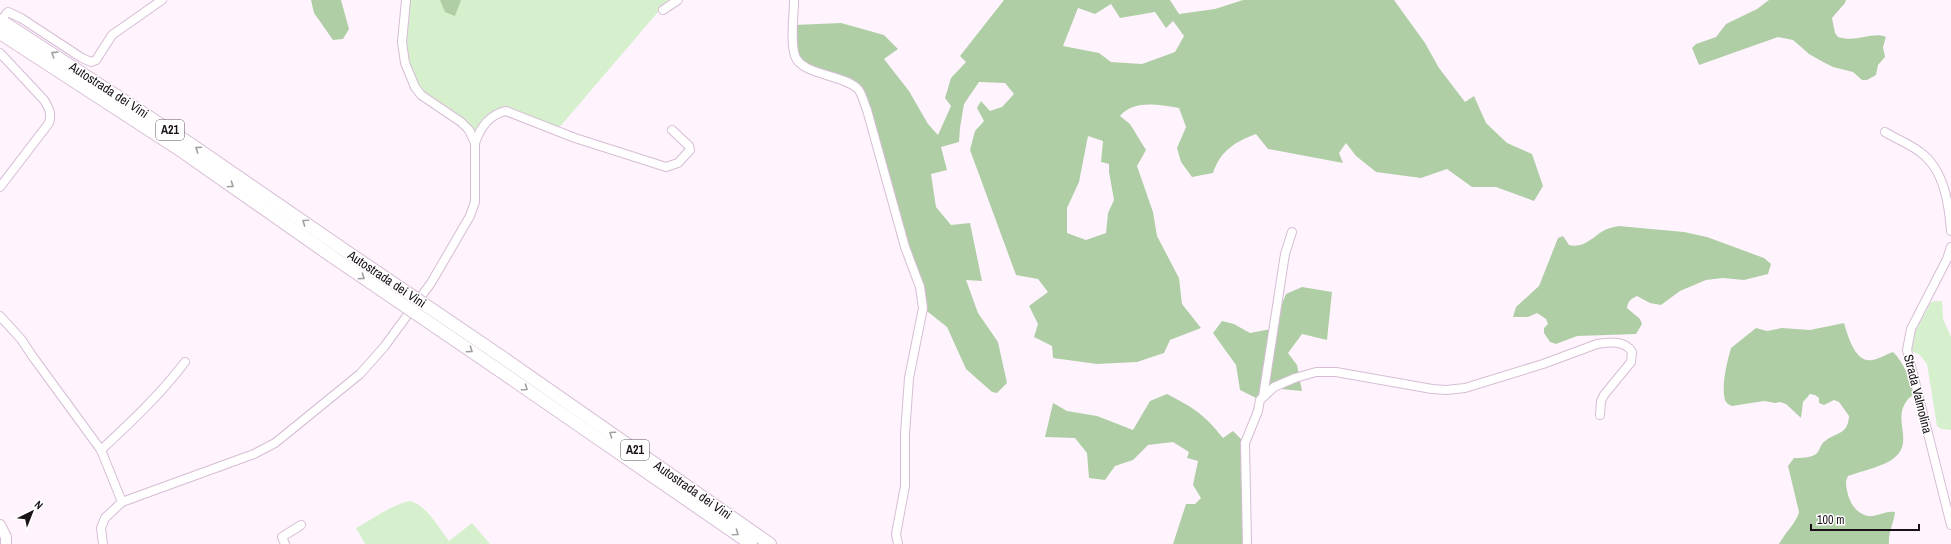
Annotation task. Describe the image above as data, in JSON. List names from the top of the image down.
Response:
{
  "streets": {
    "highway": ["Autostrada dei Vini", "A21"],
    "street": ["Strada Valmolina"]
  },
  "scale_bar": "100 m",
  "north": "top right"
}
